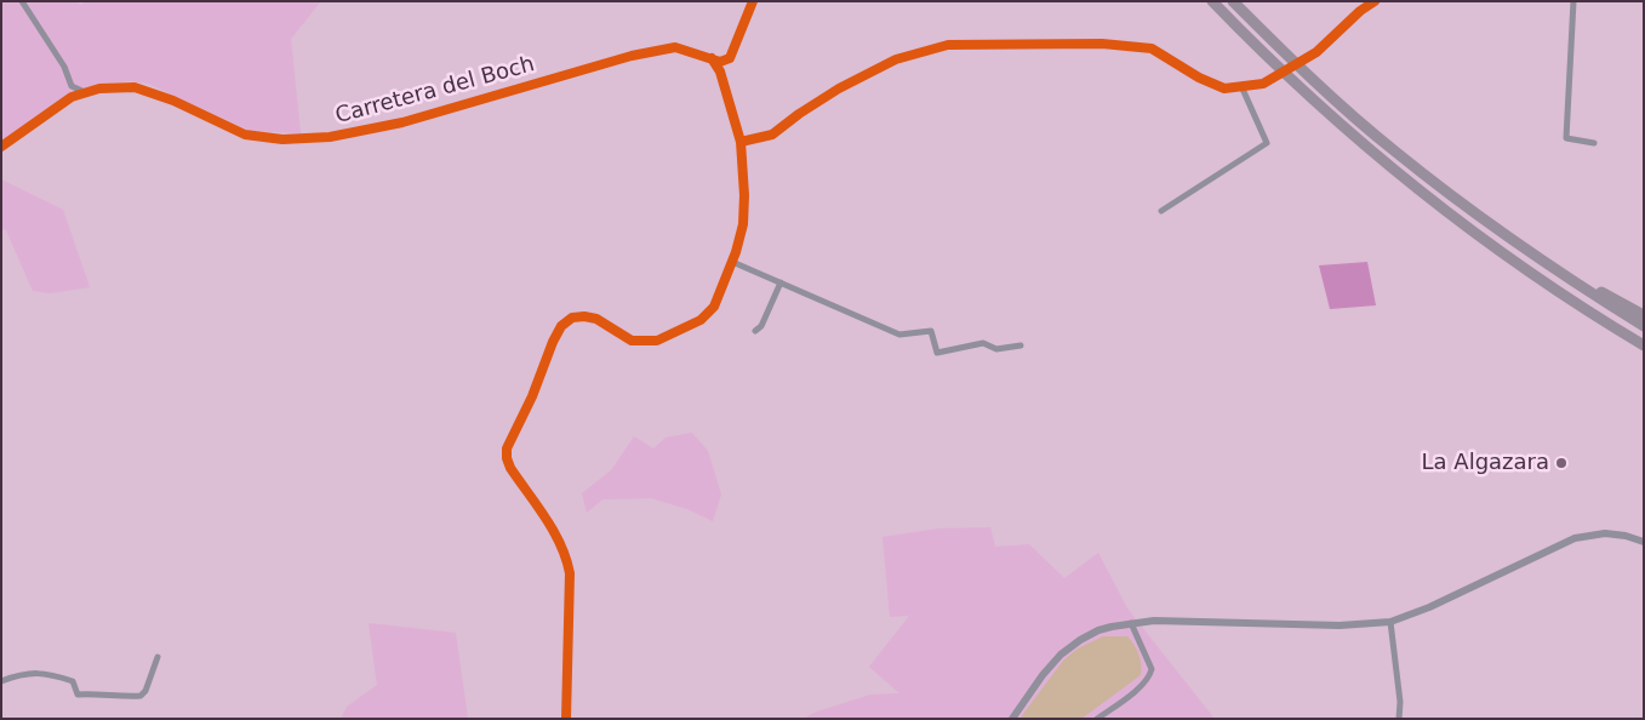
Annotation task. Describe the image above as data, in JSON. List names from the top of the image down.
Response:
{
  "streets": {
    "street": ["Carretera del Boch"]
  },
  "places": ["La Algazara"]
}
